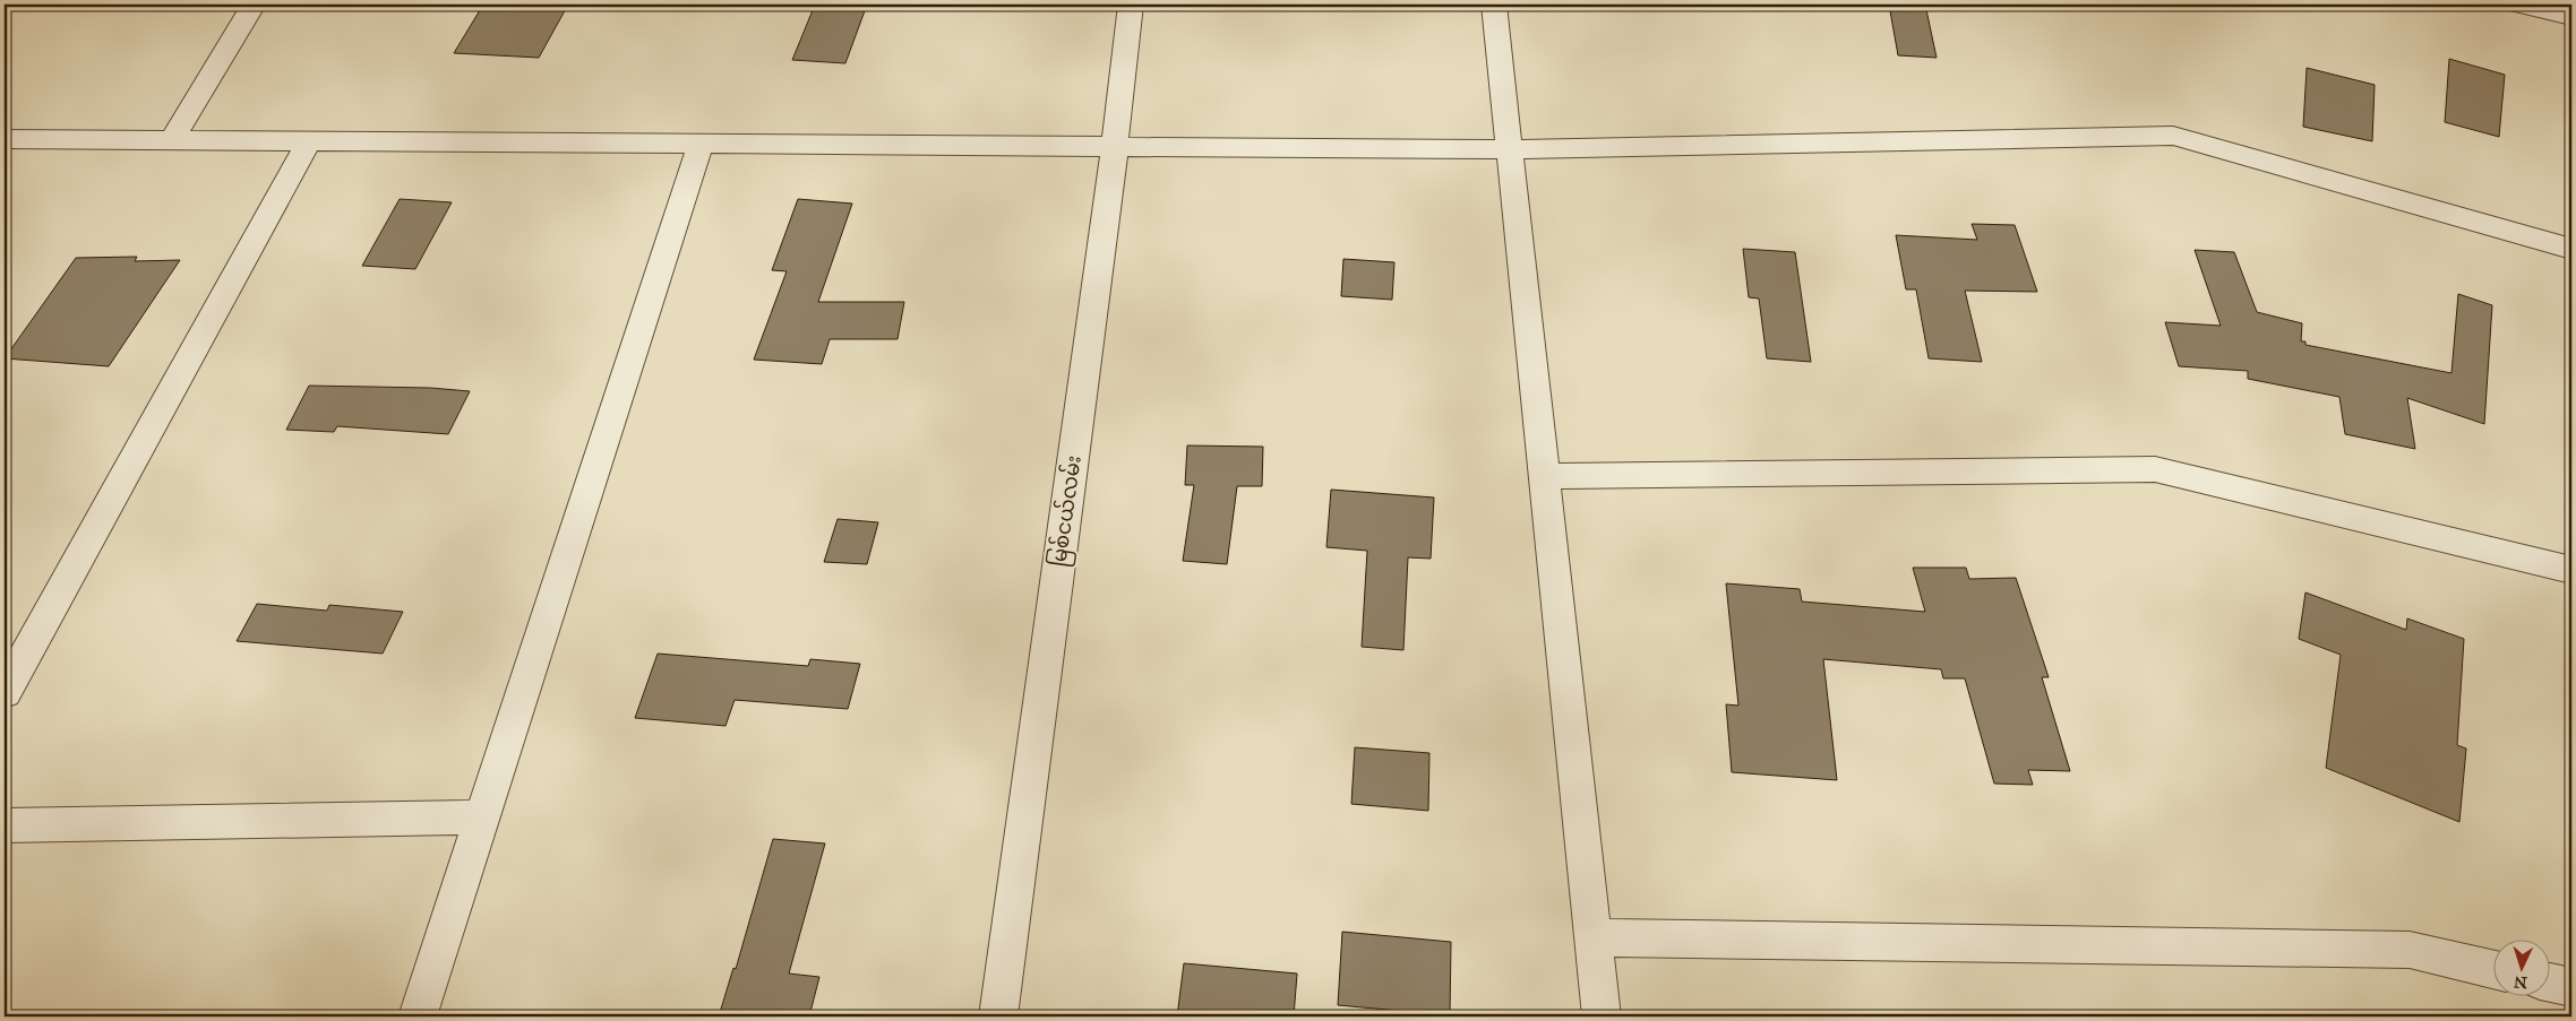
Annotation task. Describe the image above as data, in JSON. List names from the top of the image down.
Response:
{
  "streets": {
    "street": ["မြစ်ငယ်လမ်း"]
  },
  "north": "bottom"
}
